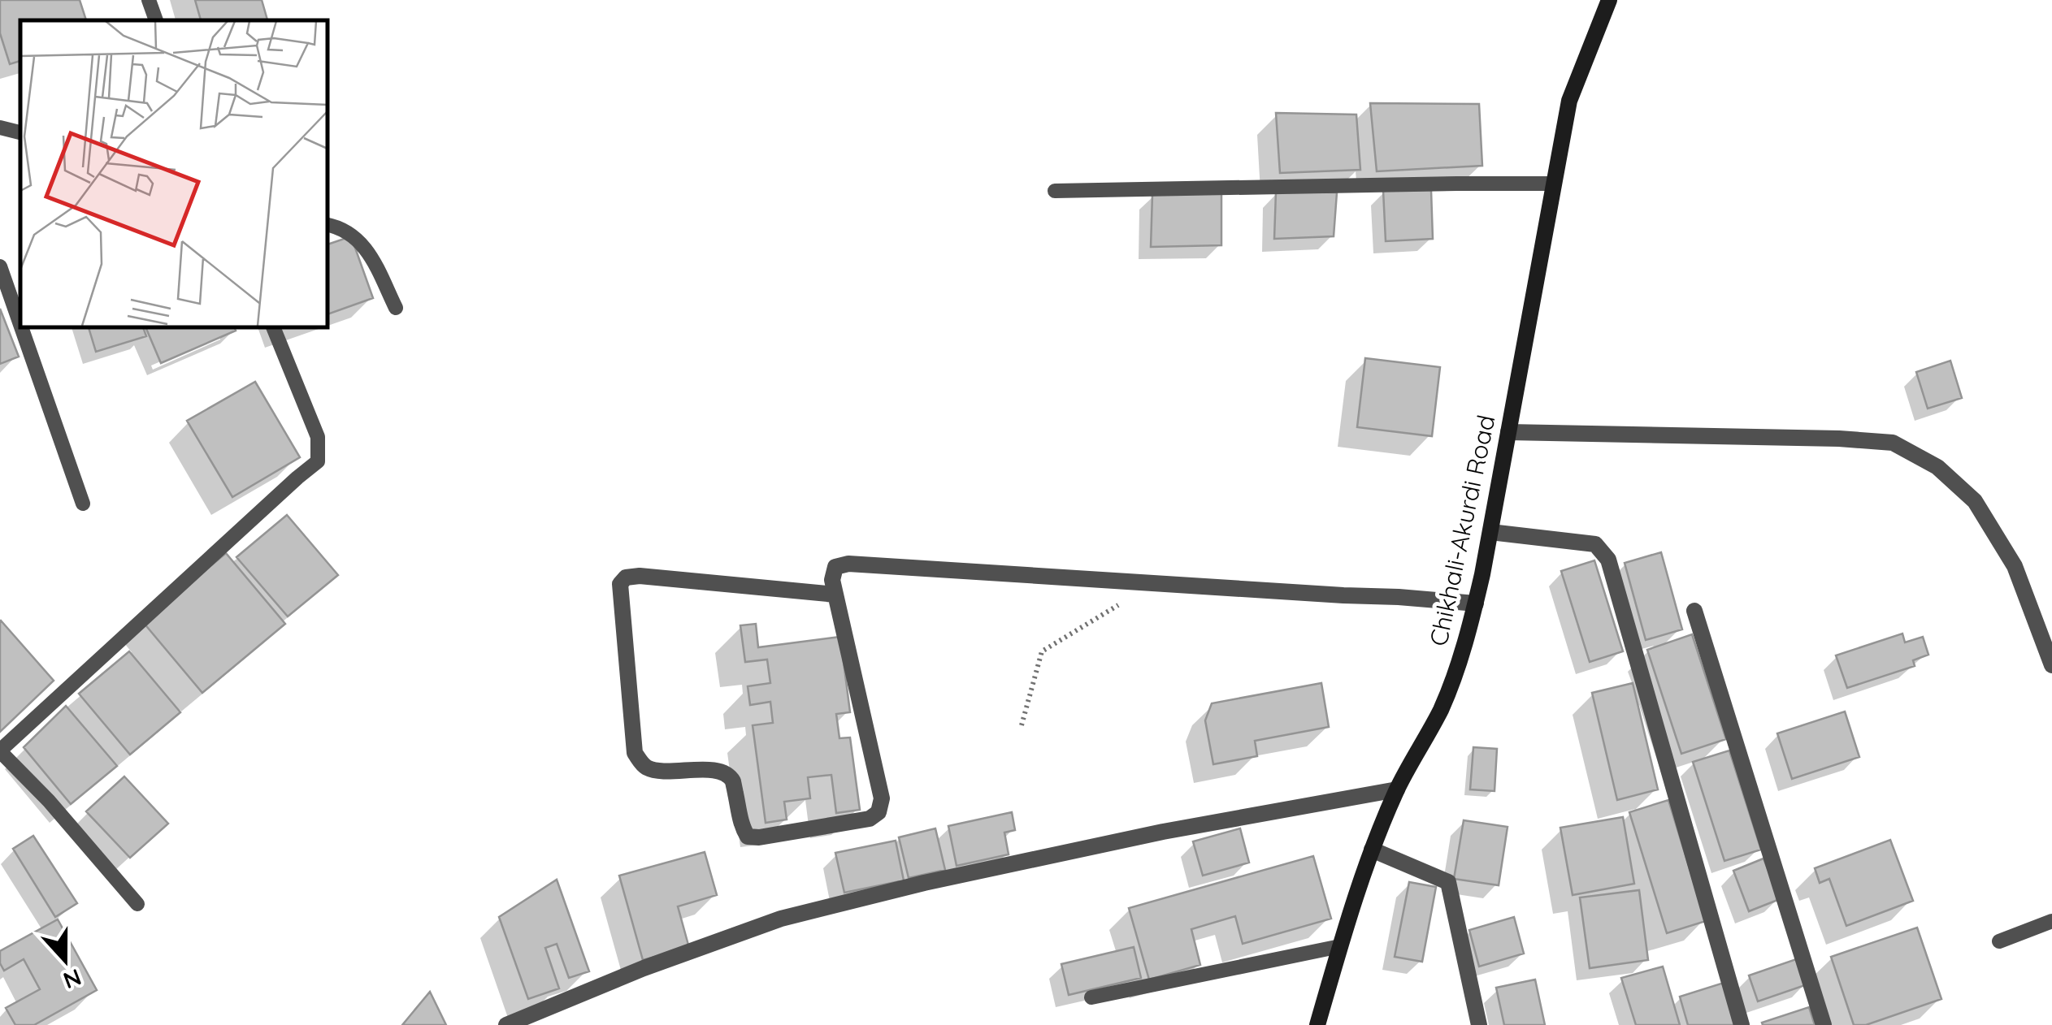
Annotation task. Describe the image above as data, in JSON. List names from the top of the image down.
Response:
{
  "streets": {
    "main road": ["Chikhali-Akurdi Road"]
  },
  "north": "bottom"
}
